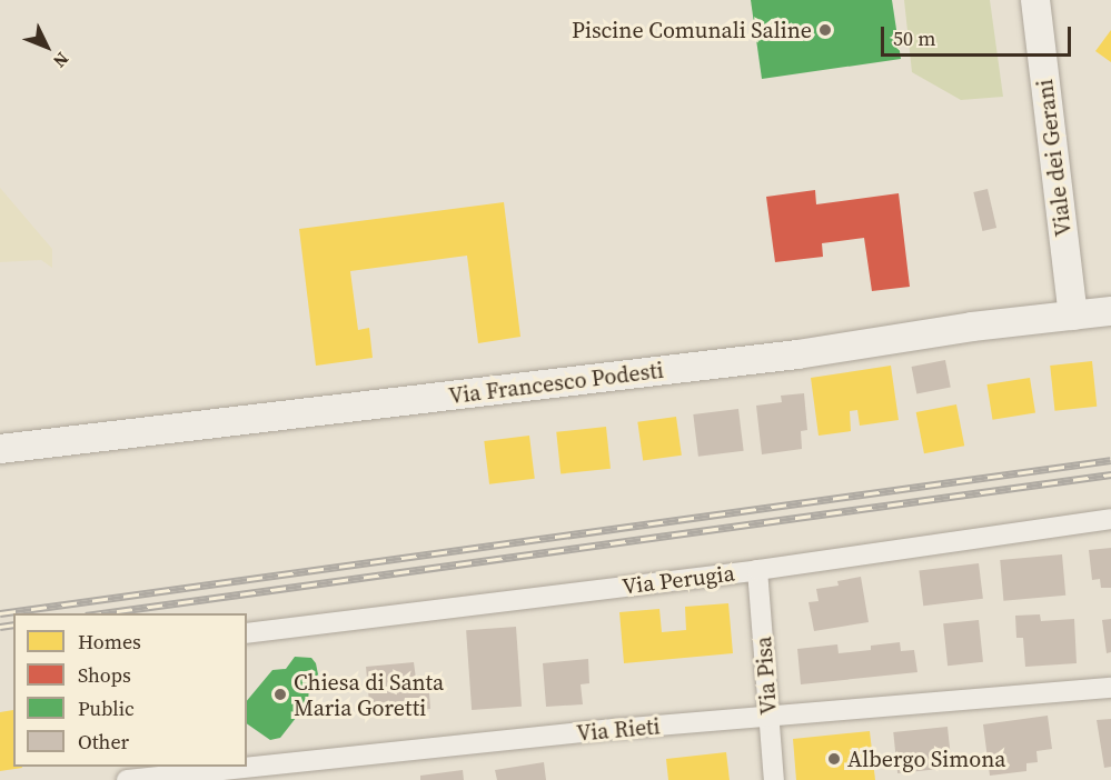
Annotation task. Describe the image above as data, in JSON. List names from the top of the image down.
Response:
{
  "streets": {
    "main road": ["Viale dei Gerani", "Via Francesco Podesti"],
    "street": ["Via Perugia", "Via Pisa", "Via Rieti"]
  },
  "crossings": [
    ["Viale dei Gerani", "Via Francesco Podesti"],
    ["Via Perugia", "Via Pisa"],
    ["Via Pisa", "Via Rieti"]
  ],
  "places": ["Piscine Comunali Saline", "Chiesa di Santa Maria Goretti", "Albergo Simona"],
  "legend": [
    "Homes",
    "Shops",
    "Public",
    "Other"
  ],
  "scale_bar": "50 m",
  "north": "bottom right"
}
